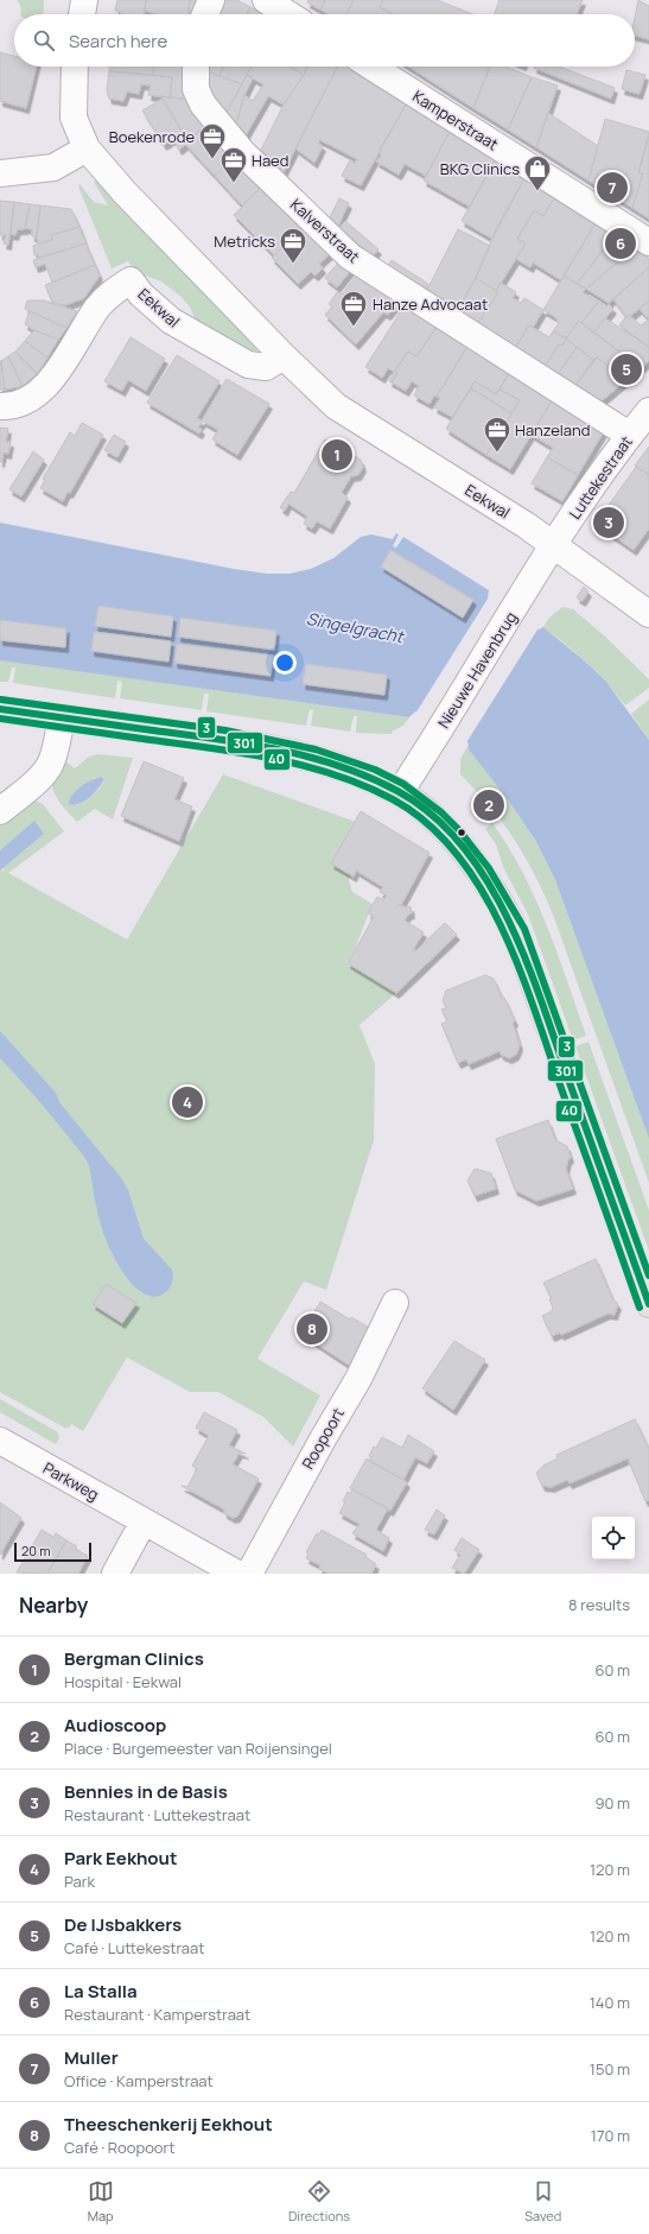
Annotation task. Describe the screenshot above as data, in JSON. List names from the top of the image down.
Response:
{
  "streets": {
    "street": [
      "Kamperstraat",
      "Kalverstraat",
      "Eekwal",
      "Luttekestraat",
      "Nieuwe Havenbrug",
      "Roopoort",
      "Parkweg"
    ]
  },
  "crossings": [
    ["Kalverstraat", "Luttekestraat"],
    ["Eekwal", "Luttekestraat"],
    ["Eekwal", "Nieuwe Havenbrug"],
    ["Luttekestraat", "Nieuwe Havenbrug"]
  ],
  "water": ["Singelgracht"],
  "places": {
    "office": [
      "Boekenrode",
      "Haed",
      "Metricks",
      "Hanze Advocaat",
      "Hanzeland"
    ],
    "shop": ["BKG Clinics"]
  },
  "lines": ["transit line 3", "transit line 301", "transit line 40"],
  "scale_bar": "20 m",
  "page": {
    "search": "Search here",
    "pins": [
      "7",
      "6",
      "5",
      "1",
      "3",
      "2",
      "4",
      "8"
    ],
    "scale": "20 m",
    "heading": ["Nearby", "8 results"],
    "list": [
      {
        "mark": "1",
        "name": "Bergman Clinics",
        "note": "Hospital · Eekwal",
        "value": "60 m"
      },
      {
        "mark": "2",
        "name": "Audioscoop",
        "note": "Place · Burgemeester van Roijensingel",
        "value": "60 m"
      },
      {
        "mark": "3",
        "name": "Bennies in de Basis",
        "note": "Restaurant · Luttekestraat",
        "value": "90 m"
      },
      {
        "mark": "4",
        "name": "Park Eekhout",
        "note": "Park",
        "value": "120 m"
      },
      {
        "mark": "5",
        "name": "De IJsbakkers",
        "note": "Café · Luttekestraat",
        "value": "120 m"
      },
      {
        "mark": "6",
        "name": "La Stalla",
        "note": "Restaurant · Kamperstraat",
        "value": "140 m"
      },
      {
        "mark": "7",
        "name": "Muller",
        "note": "Office · Kamperstraat",
        "value": "150 m"
      },
      {
        "mark": "8",
        "name": "Theeschenkerij Eekhout",
        "note": "Café · Roopoort",
        "value": "170 m"
      }
    ],
    "nav": ["Map", "Directions", "Saved"]
  }
}
